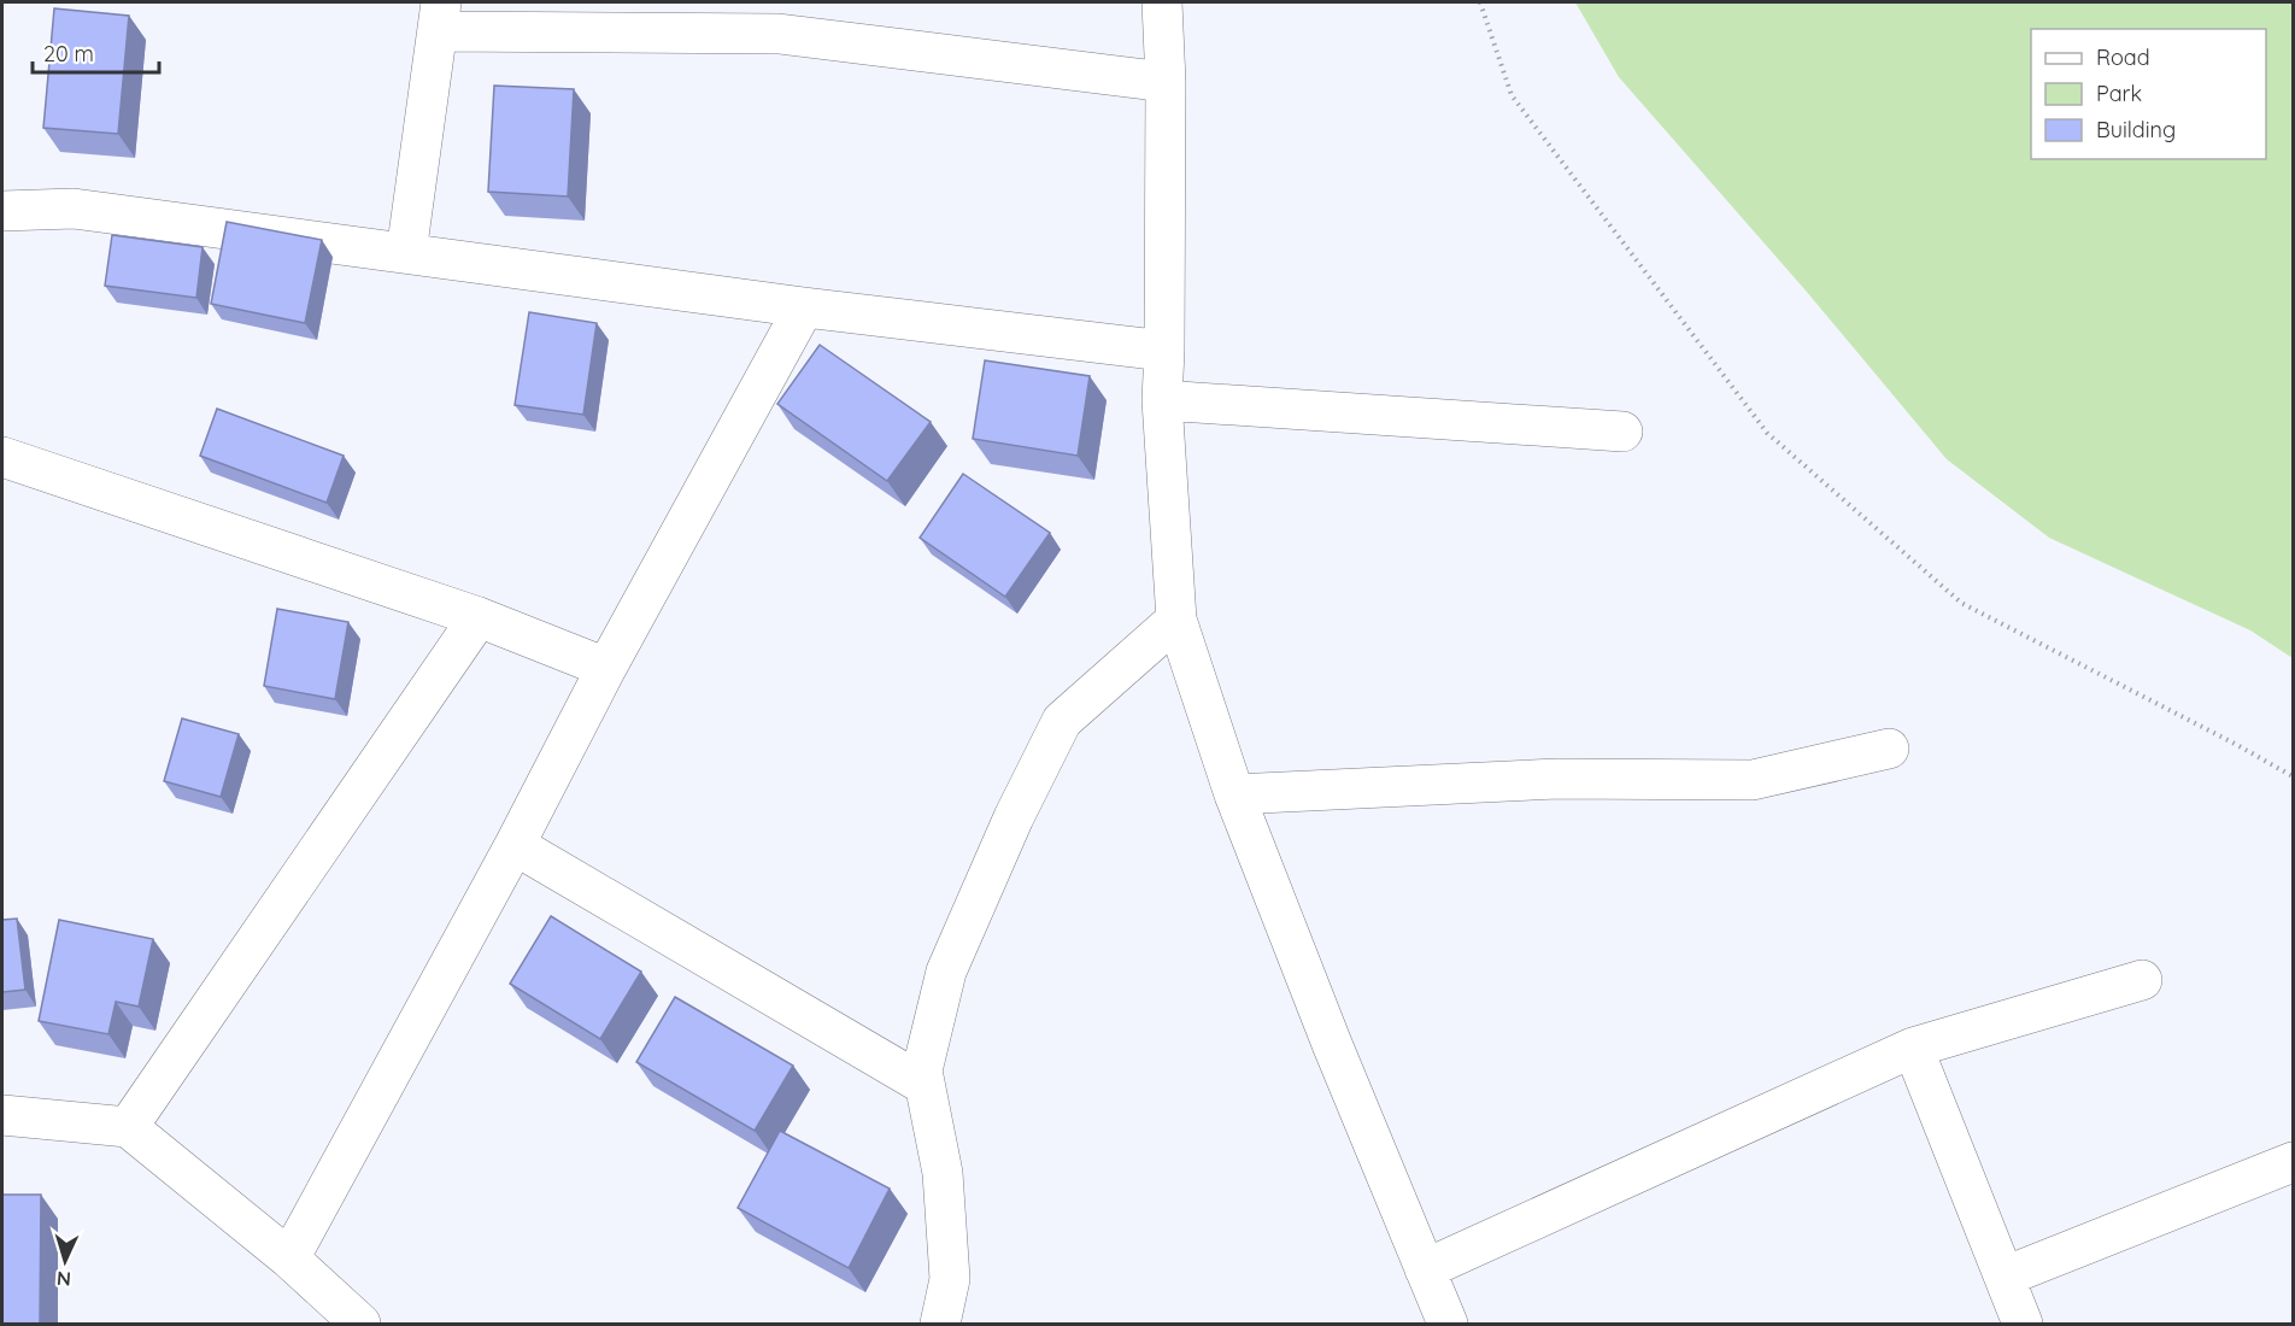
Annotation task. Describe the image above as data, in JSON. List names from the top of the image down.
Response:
{
  "legend": ["Road", "Park", "Building"],
  "scale_bar": "20 m",
  "north": "bottom"
}
